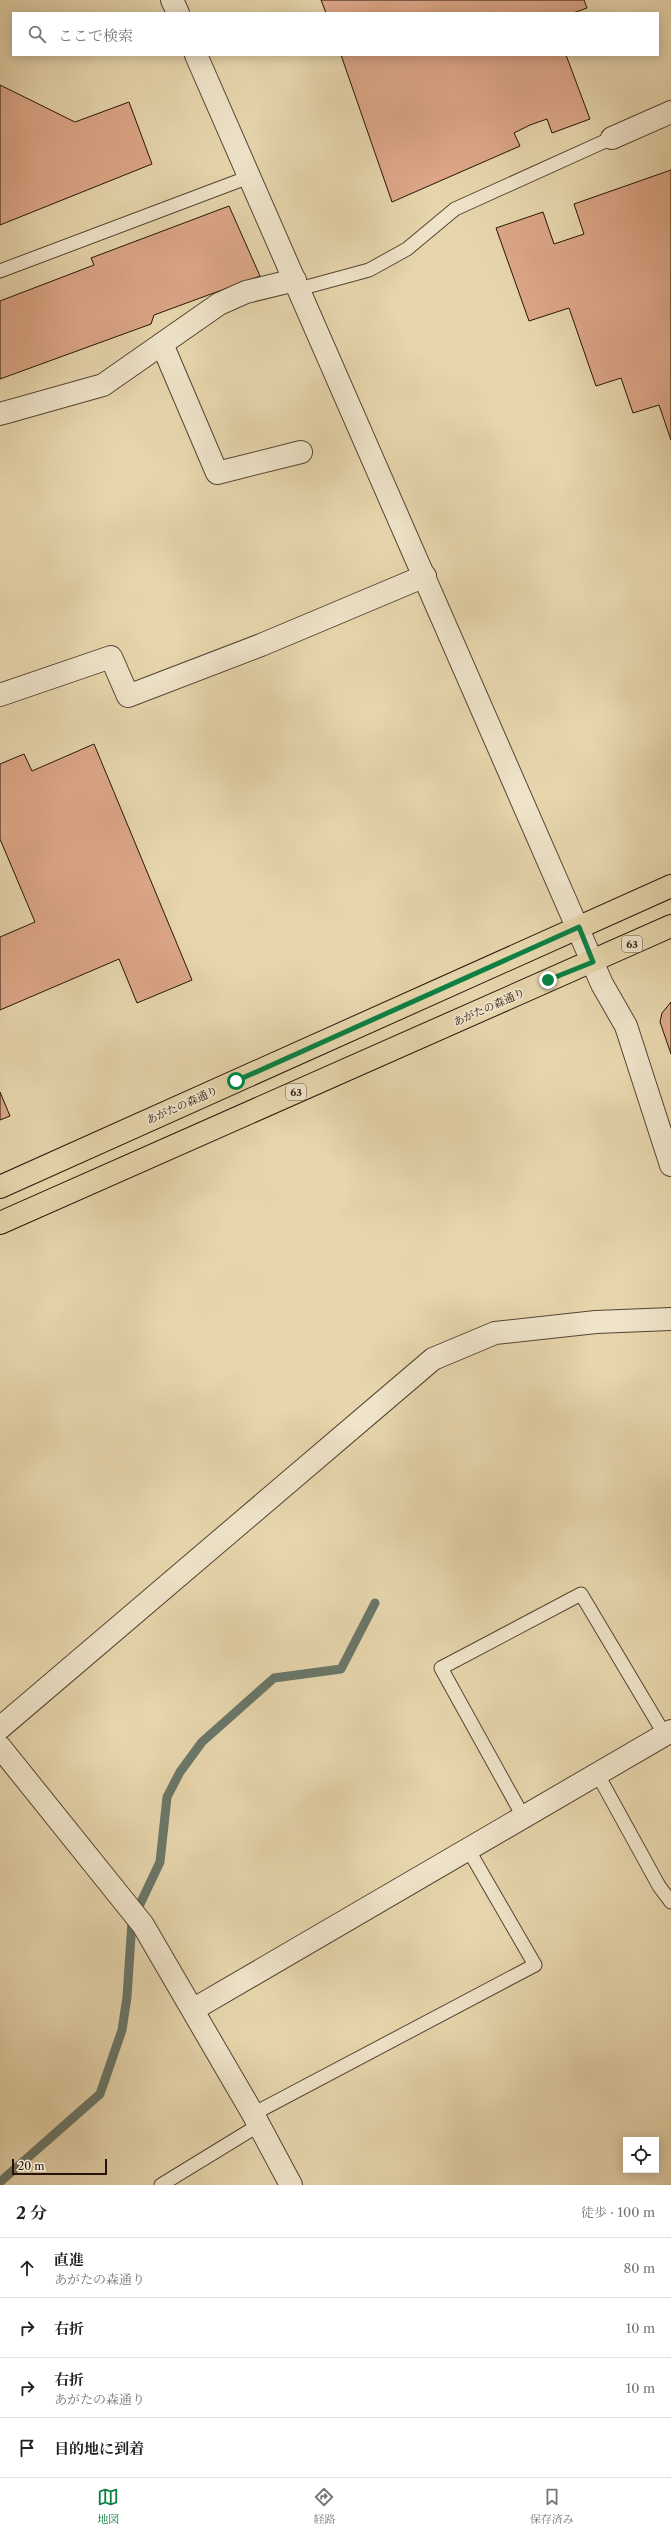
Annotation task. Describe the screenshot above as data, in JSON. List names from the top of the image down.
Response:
{
  "streets": {
    "main road": ["63", "あがたの森通り"]
  },
  "scale_bar": "20 m",
  "page": {
    "search": "ここで検索",
    "scale": "20 m",
    "heading": ["2 分", "徒歩 · 100 m"],
    "list": [
      ["直進", "あがたの森通り", "80 m"],
      ["右折", "10 m"],
      ["右折", "あがたの森通り", "10 m"],
      "目的地に到着"
    ],
    "nav": ["地図", "経路", "保存済み"]
  }
}
